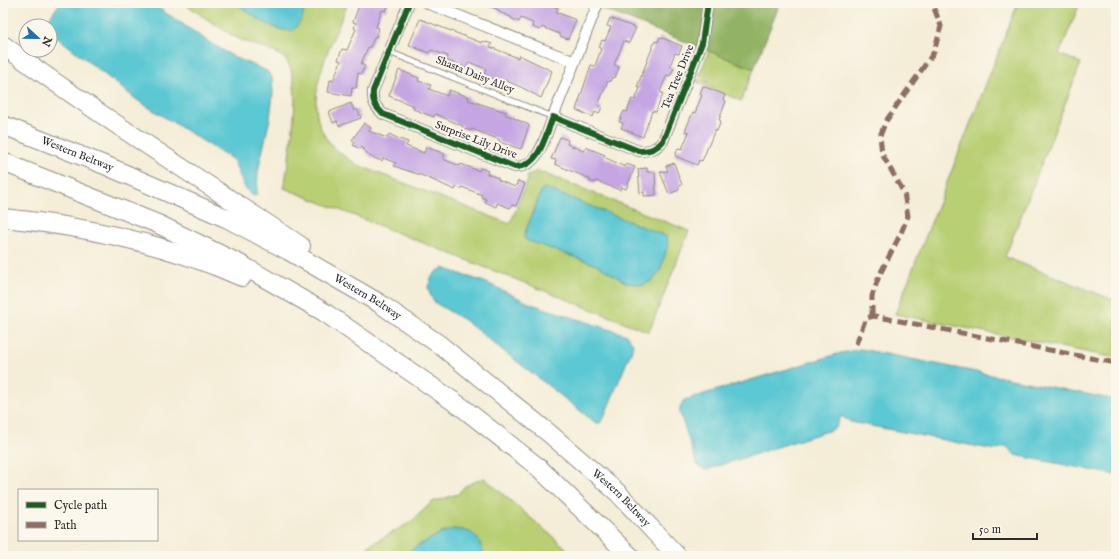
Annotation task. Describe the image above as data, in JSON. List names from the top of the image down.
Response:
{
  "streets": {
    "highway": ["Western Beltway"],
    "street": ["Tea Tree Drive", "Surprise Lily Drive"],
    "lane": ["Shasta Daisy Alley"]
  },
  "crossings": [
    ["Shasta Daisy Alley", "Tea Tree Drive"],
    ["Shasta Daisy Alley", "Surprise Lily Drive"],
    ["Tea Tree Drive", "Surprise Lily Drive"]
  ],
  "legend": ["Cycle path", "Path"],
  "scale_bar": "50 m",
  "north": "right"
}
